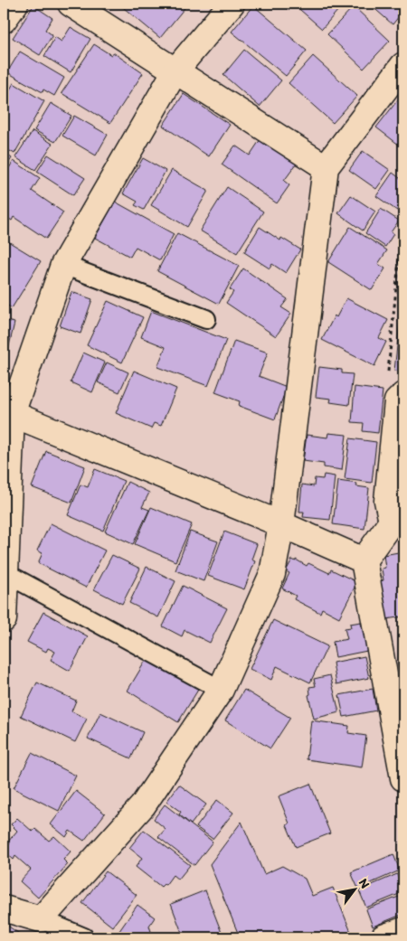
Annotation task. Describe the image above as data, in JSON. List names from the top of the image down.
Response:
{
  "north": "top right"
}
